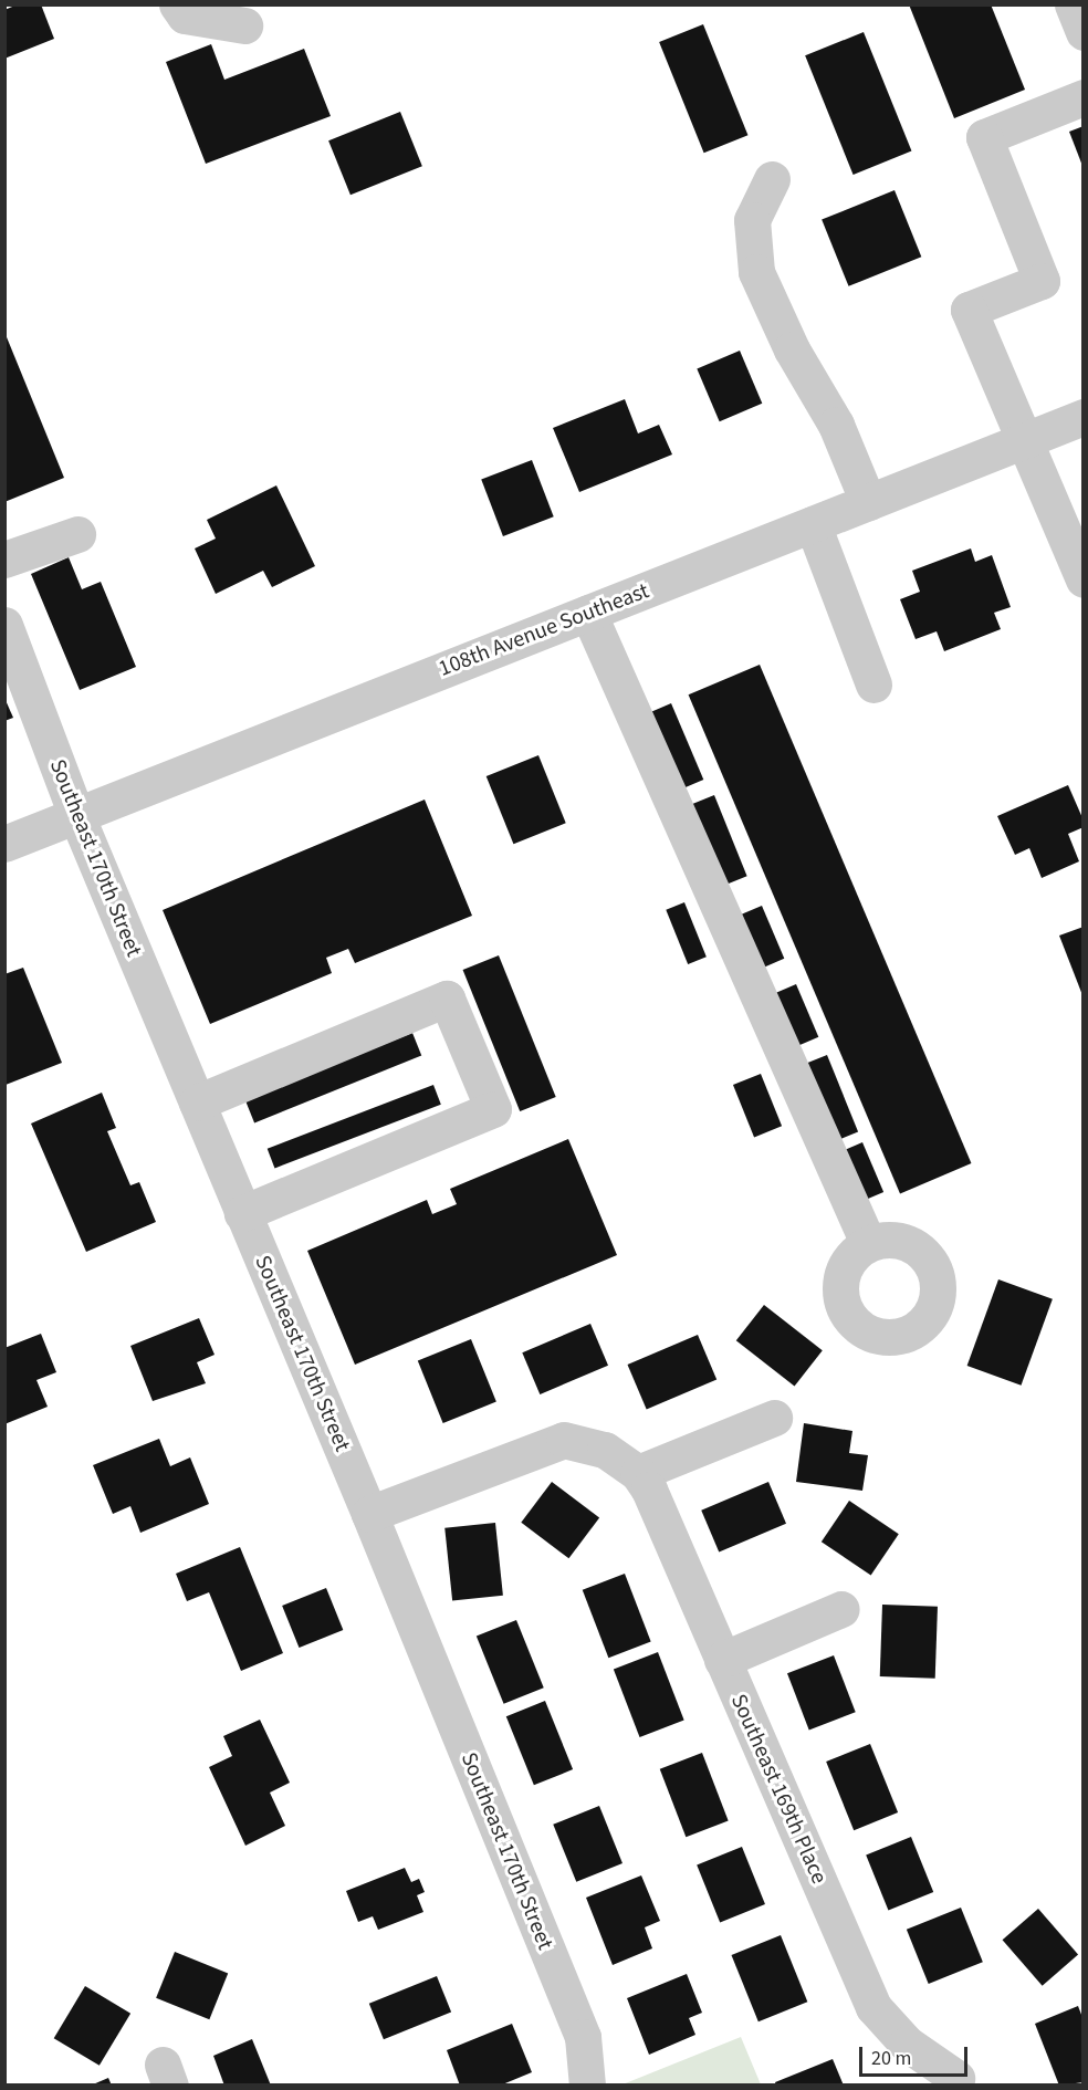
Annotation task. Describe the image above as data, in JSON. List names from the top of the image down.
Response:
{
  "streets": {
    "street": ["108th Avenue Southeast", "Southeast 170th Street", "Southeast 169th Place"]
  },
  "crossings": [
    ["108th Avenue Southeast", "Southeast 170th Street"]
  ],
  "scale_bar": "20 m"
}
